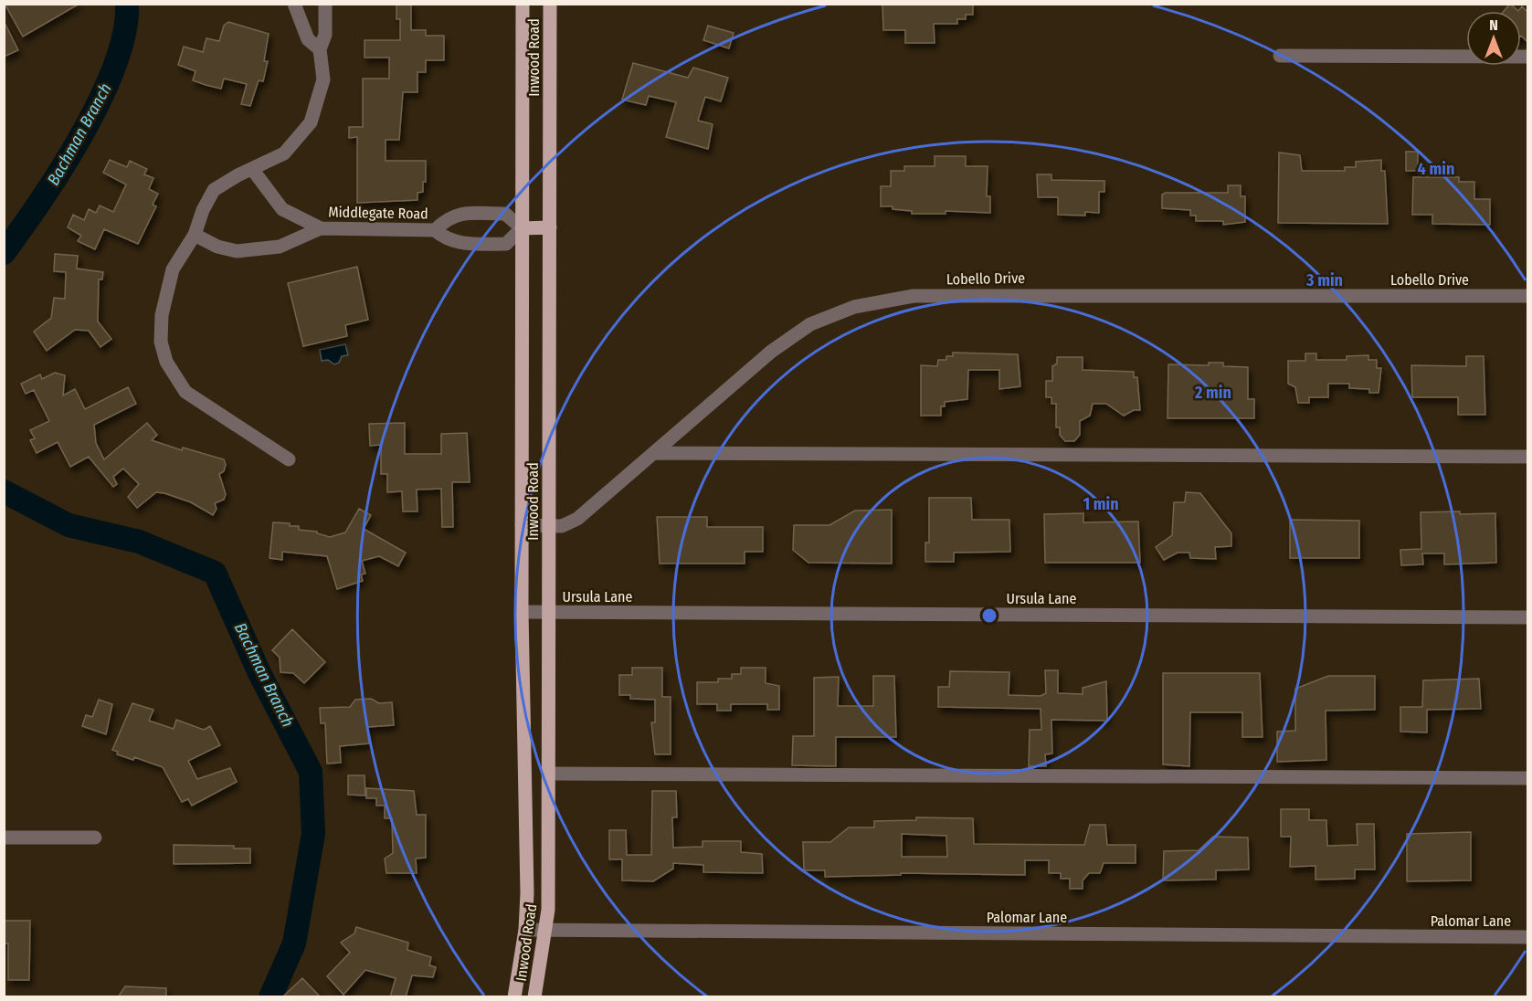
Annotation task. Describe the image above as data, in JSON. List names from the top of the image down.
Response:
{
  "streets": {
    "main road": ["Inwood Road"],
    "street": [
      "Middlegate Road",
      "Lobello Drive",
      "Ursula Lane",
      "Palomar Lane"
    ]
  },
  "crossings": [
    ["Inwood Road", "Middlegate Road"],
    ["Inwood Road", "Lobello Drive"],
    ["Inwood Road", "Ursula Lane"],
    ["Inwood Road", "Palomar Lane"]
  ],
  "water": ["Bachman Branch"],
  "north": "top",
  "rings": [
    "4 min",
    "3 min",
    "2 min",
    "1 min"
  ]
}
